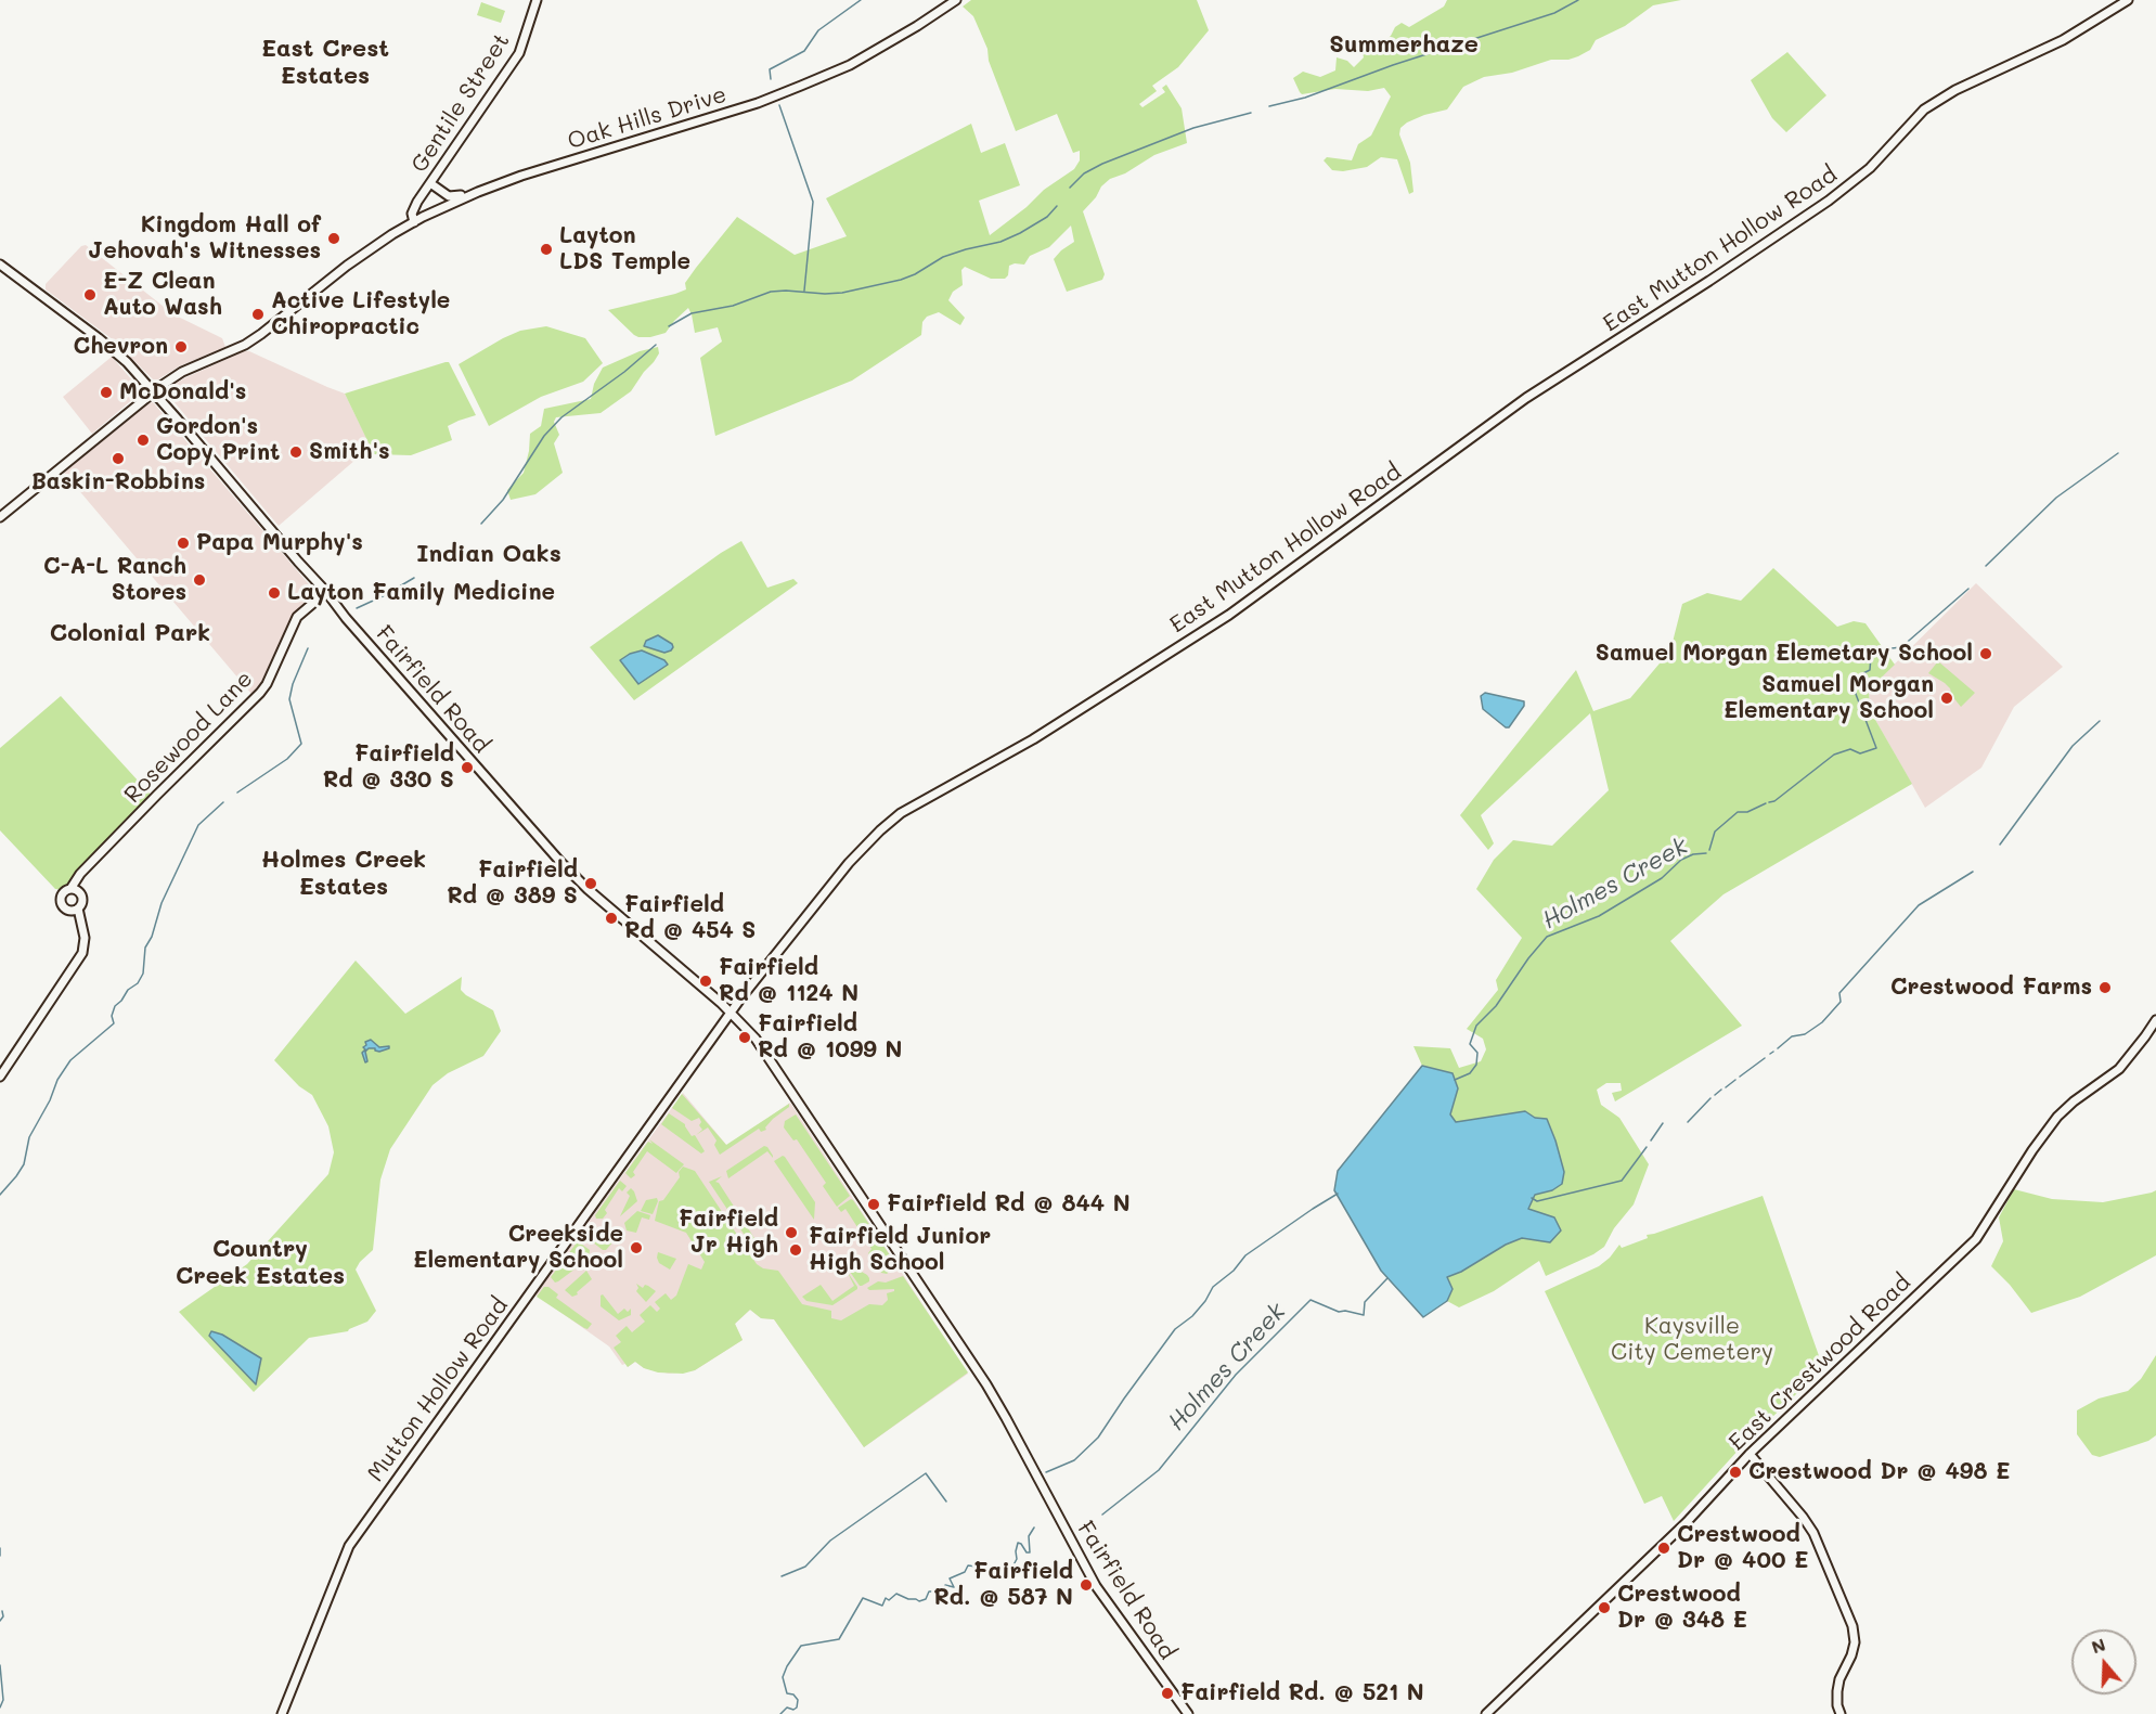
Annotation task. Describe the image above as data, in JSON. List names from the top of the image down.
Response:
{
  "streets": {
    "street": [
      "Gentile Street",
      "Oak Hills Drive",
      "East Mutton Hollow Road",
      "Fairfield Road",
      "Rosewood Lane",
      "East Crestwood Road",
      "Mutton Hollow Road"
    ]
  },
  "crossings": [
    ["Gentile Street", "Oak Hills Drive"],
    ["Oak Hills Drive", "Fairfield Road"],
    ["East Mutton Hollow Road", "Fairfield Road"],
    ["East Mutton Hollow Road", "Mutton Hollow Road"],
    ["Fairfield Road", "Rosewood Lane"],
    ["Fairfield Road", "Mutton Hollow Road"]
  ],
  "districts": [
    "Summerhaze",
    "East Crest Estates",
    "Indian Oaks",
    "Colonial Park",
    "Holmes Creek Estates",
    "Country Creek Estates"
  ],
  "water": ["Holmes Creek"],
  "parks": ["Kaysville City Cemetery"],
  "places": [
    "Kingdom Hall of Jehovah's Witnesses",
    "Layton LDS Temple",
    "E-Z Clean Auto Wash",
    "Active Lifestyle Chiropractic",
    "Chevron",
    "McDonald's",
    "Gordon's Copy Print",
    "Smith's",
    "Baskin-Robbins",
    "Papa Murphy's",
    "C-A-L Ranch Stores",
    "Layton Family Medicine",
    "Samuel Morgan Elemetary School",
    "Samuel Morgan Elementary School",
    "Fairfield Rd @ 330 S",
    "Fairfield Rd @ 389 S",
    "Fairfield Rd @ 454 S",
    "Fairfield Rd @ 1124 N",
    "Crestwood Farms",
    "Fairfield Rd @ 1099 N",
    "Fairfield Rd @ 844 N",
    "Fairfield Jr High",
    "Creekside Elementary School",
    "Fairfield Junior High School",
    "Crestwood Dr @ 498 E",
    "Crestwood Dr @ 400 E",
    "Fairfield Rd. @ 587 N",
    "Crestwood Dr @ 348 E",
    "Fairfield Rd. @ 521 N"
  ],
  "north": "top"
}
